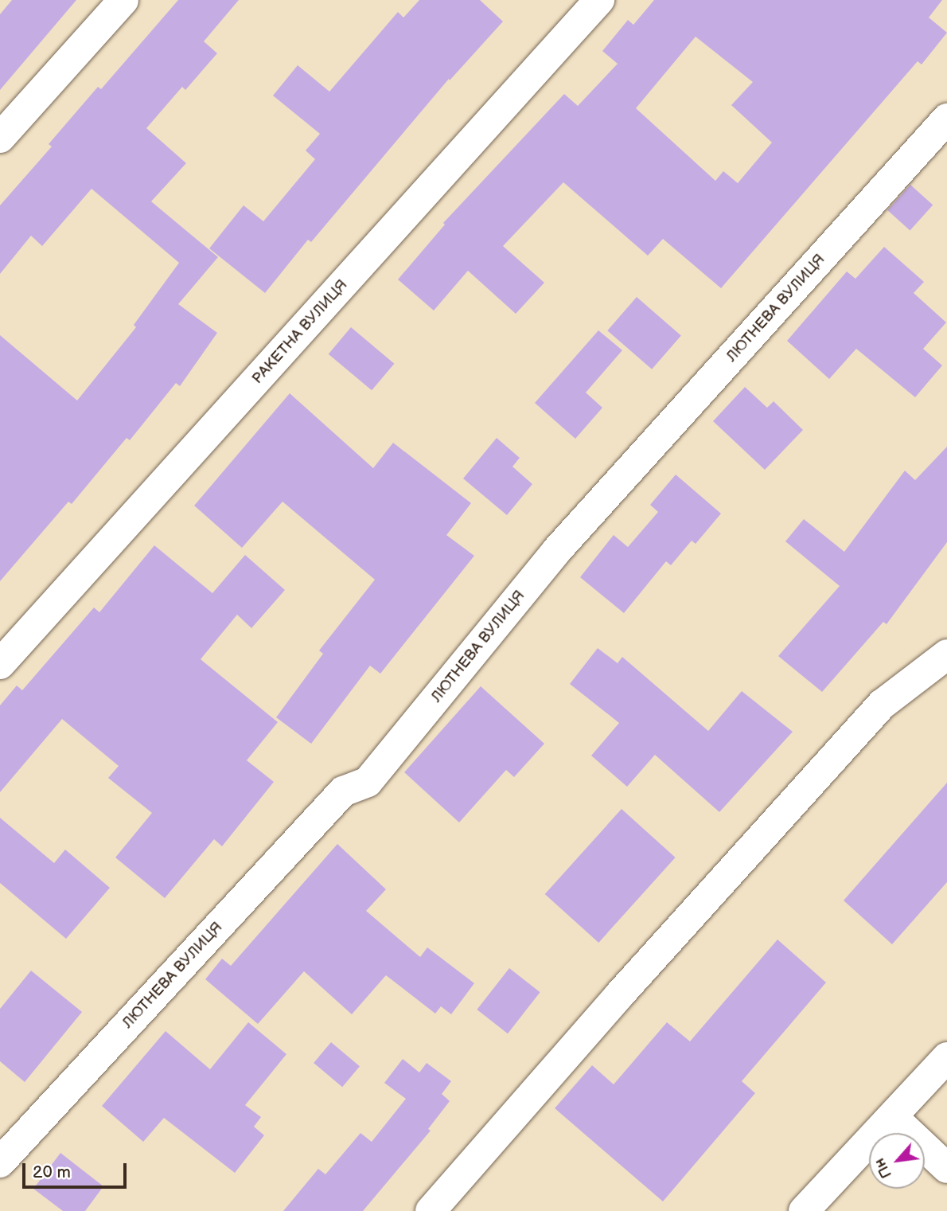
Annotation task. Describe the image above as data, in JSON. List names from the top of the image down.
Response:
{
  "streets": {
    "street": ["ЛЮТНЕВА ВУЛИЦЯ", "РАКЕТНА ВУЛИЦЯ"]
  },
  "scale_bar": "20 m",
  "north": "bottom left"
}
